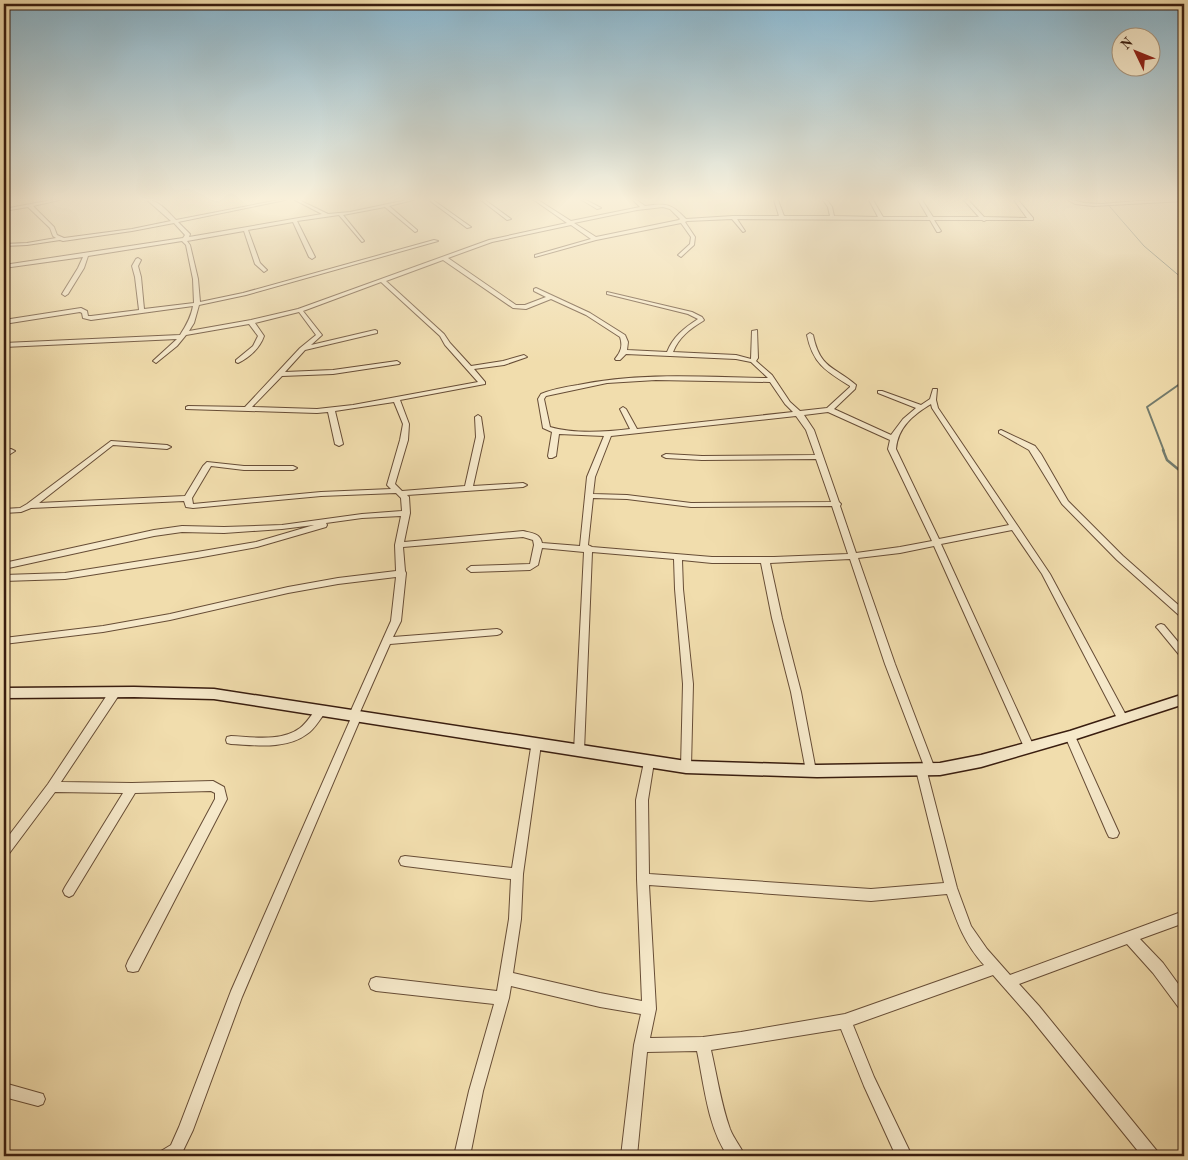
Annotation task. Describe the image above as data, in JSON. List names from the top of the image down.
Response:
{
  "north": "top left"
}
